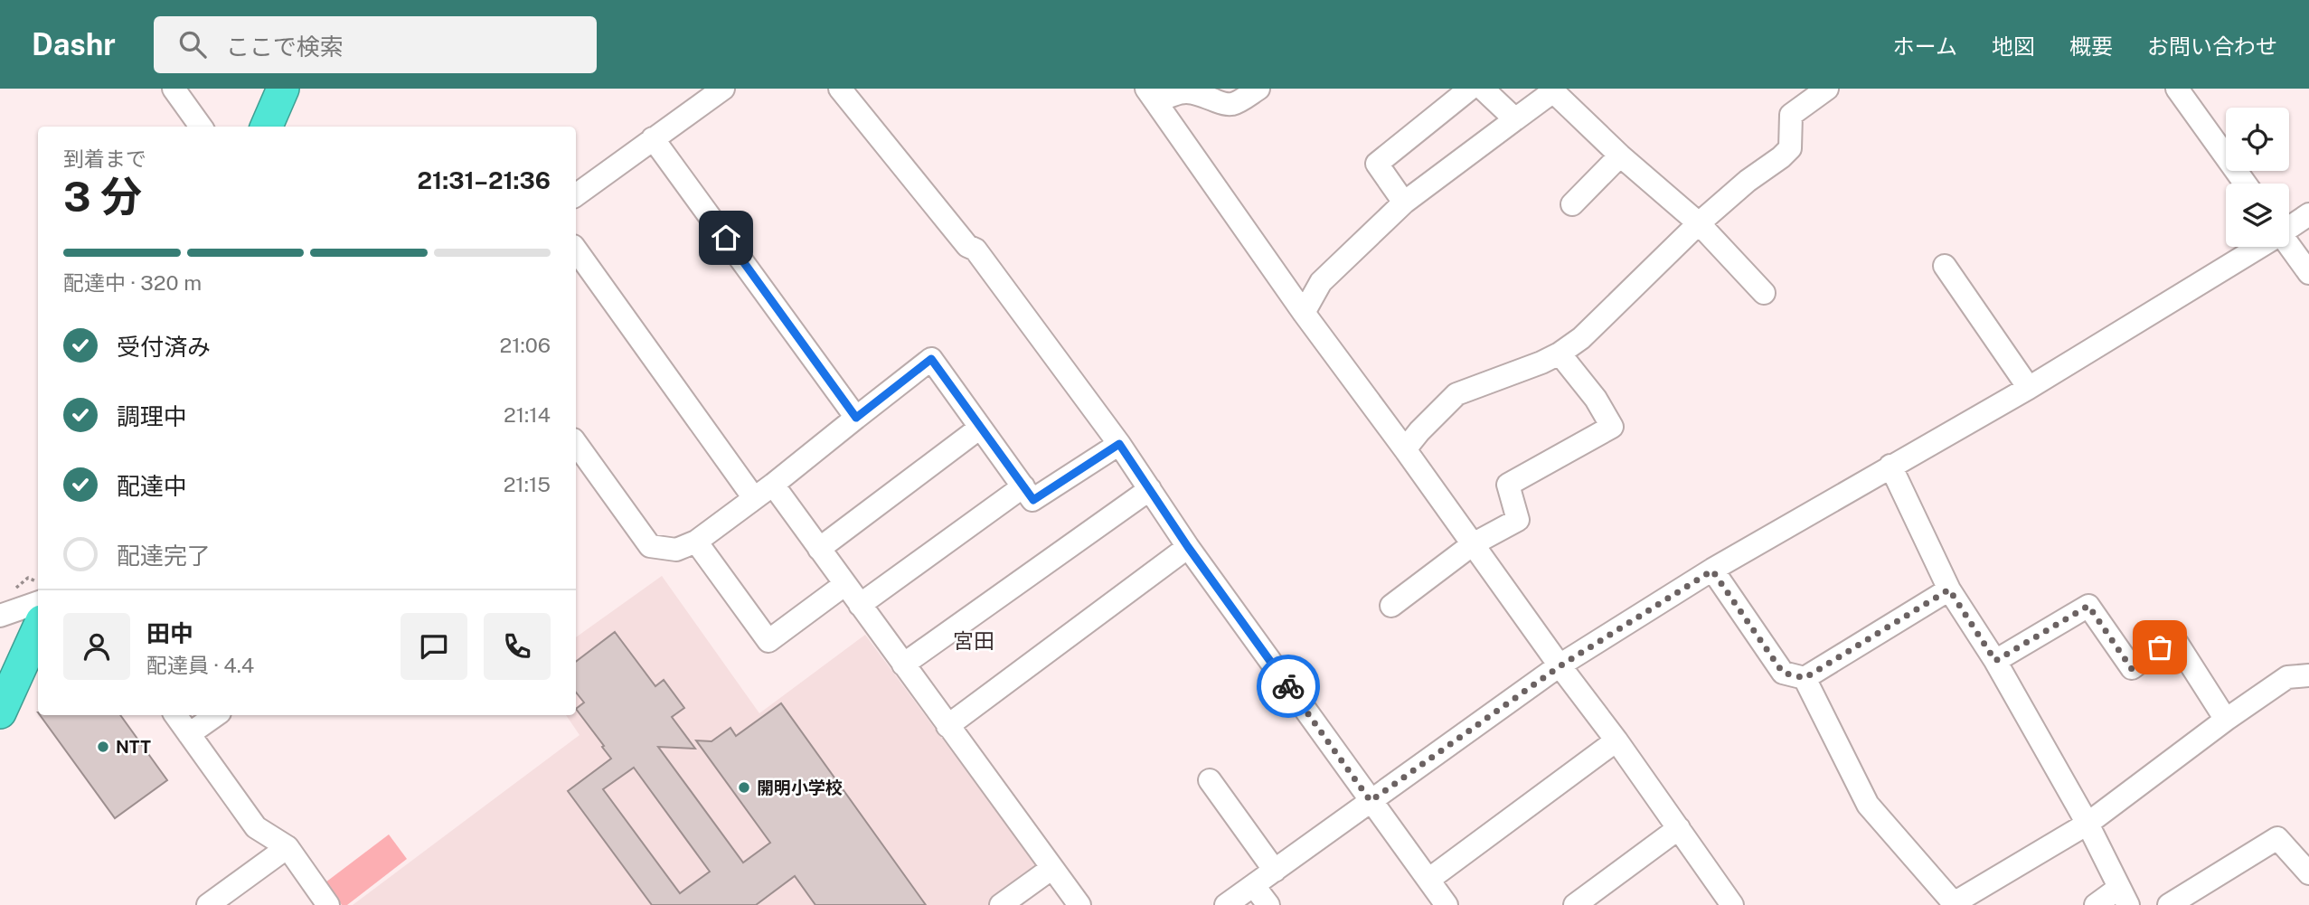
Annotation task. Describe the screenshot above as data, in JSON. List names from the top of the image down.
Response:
{
  "districts": ["宮田"],
  "places": ["NTT", "開明小学校"],
  "page": {
    "header": "Dashr",
    "search": "ここで検索",
    "nav": [
      "ホーム",
      "地図",
      "概要",
      "お問い合わせ"
    ],
    "heading": ["3 分", "到着まで", "21:31–21:36"],
    "panel": ["田中", "配達員 · 4.4"],
    "bar": "配達中 · 320 m",
    "list": [
      ["受付済み", "21:06"],
      ["調理中", "21:14"],
      ["配達中", "21:15"],
      "配達完了"
    ]
  }
}
